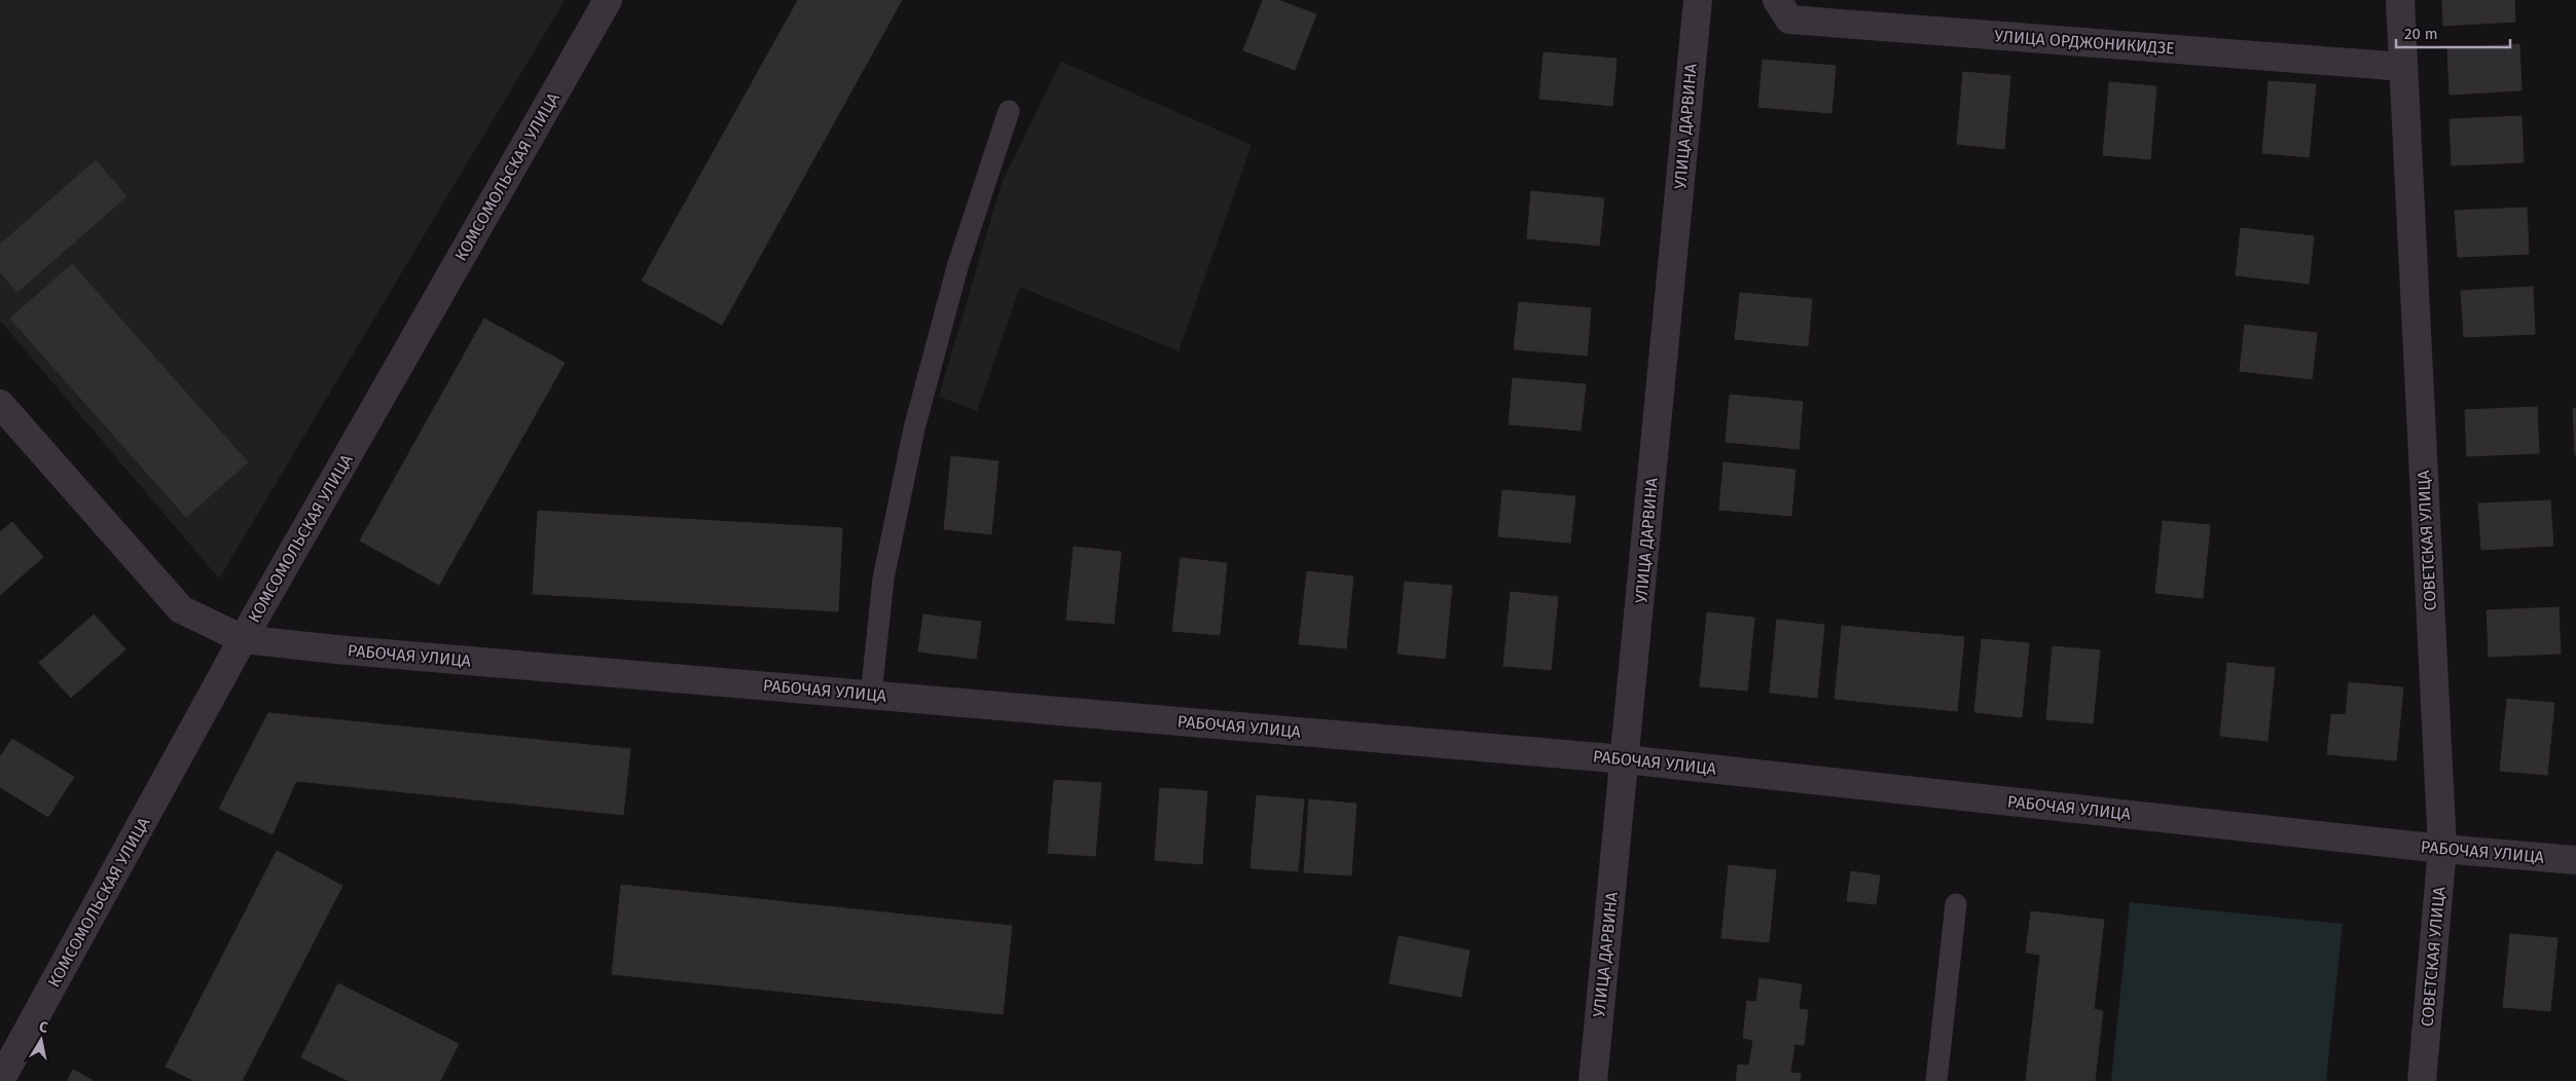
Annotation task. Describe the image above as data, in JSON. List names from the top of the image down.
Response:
{
  "streets": {
    "street": [
      "УЛИЦА ОРДЖОНИКИДЗЕ",
      "УЛИЦА ДАРВИНА",
      "КОМСОМОЛЬСКАЯ УЛИЦА",
      "СОВЕТСКАЯ УЛИЦА",
      "РАБОЧАЯ УЛИЦА"
    ]
  },
  "crossings": [
    ["УЛИЦА ОРДЖОНИКИДЗЕ", "СОВЕТСКАЯ УЛИЦА"],
    ["УЛИЦА ДАРВИНА", "РАБОЧАЯ УЛИЦА"],
    ["КОМСОМОЛЬСКАЯ УЛИЦА", "РАБОЧАЯ УЛИЦА"],
    ["СОВЕТСКАЯ УЛИЦА", "РАБОЧАЯ УЛИЦА"]
  ],
  "scale_bar": "20 m",
  "north": "top"
}
